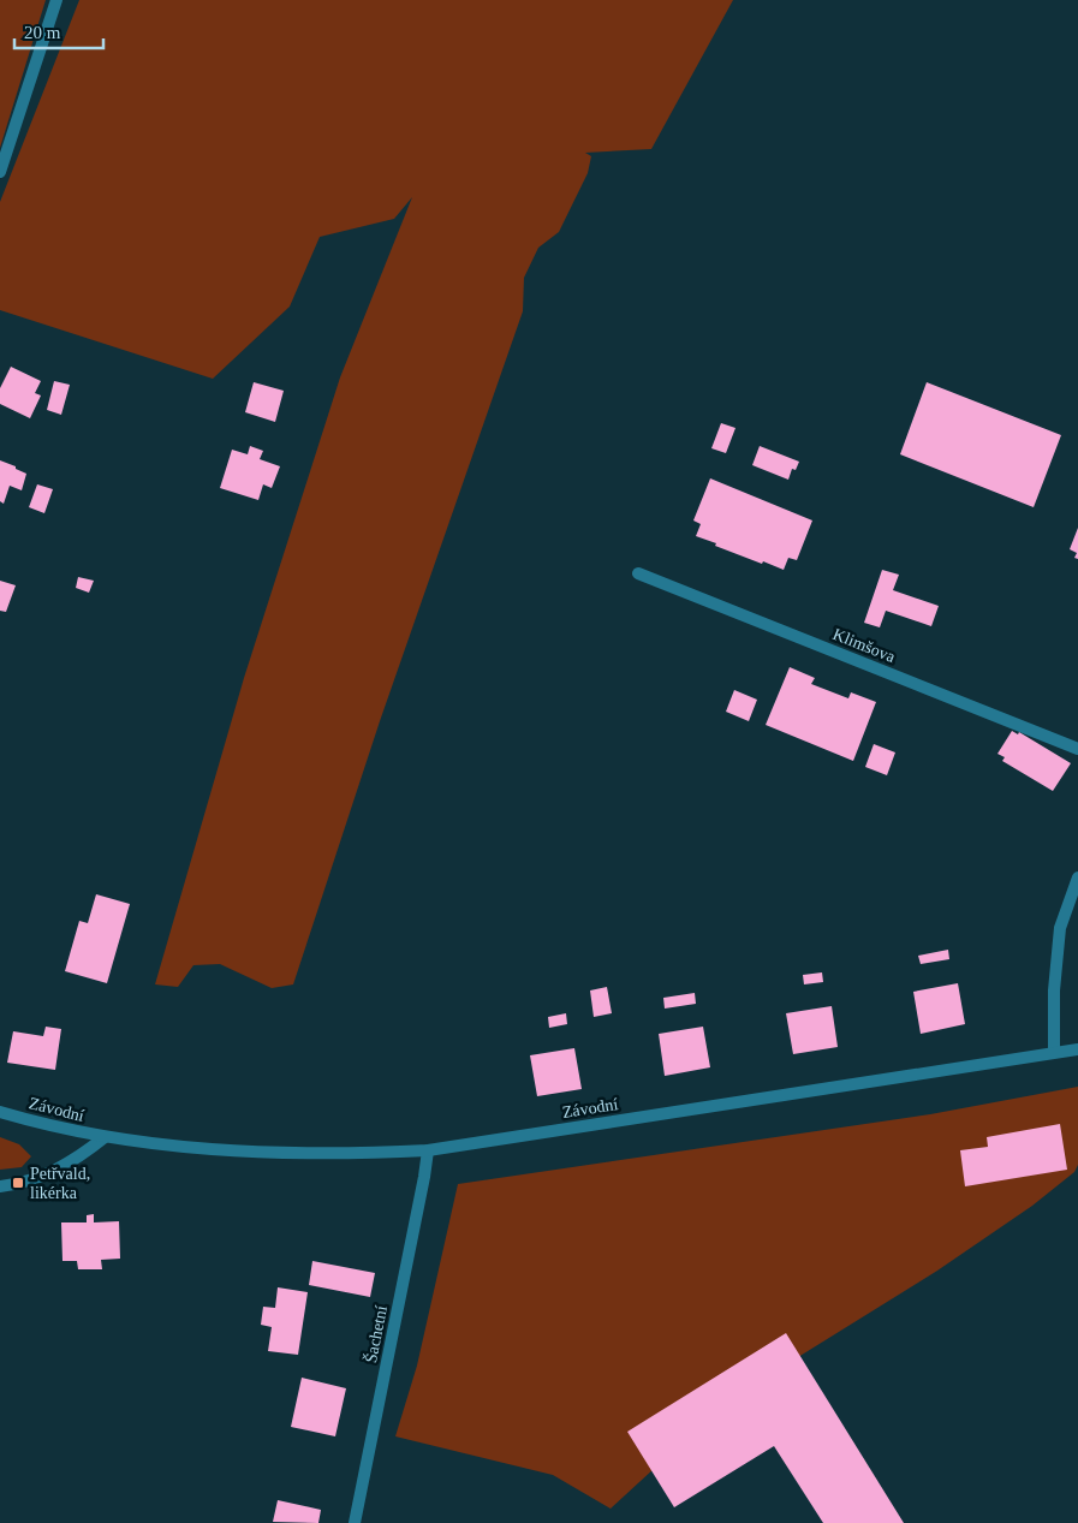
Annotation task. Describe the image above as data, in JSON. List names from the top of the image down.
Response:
{
  "streets": {
    "street": ["Klimšova", "Závodní", "Šachetní"]
  },
  "crossings": [
    ["Závodní", "Šachetní"]
  ],
  "places": {
    "transit": ["Petřvald, likérka"]
  },
  "scale_bar": "20 m"
}
